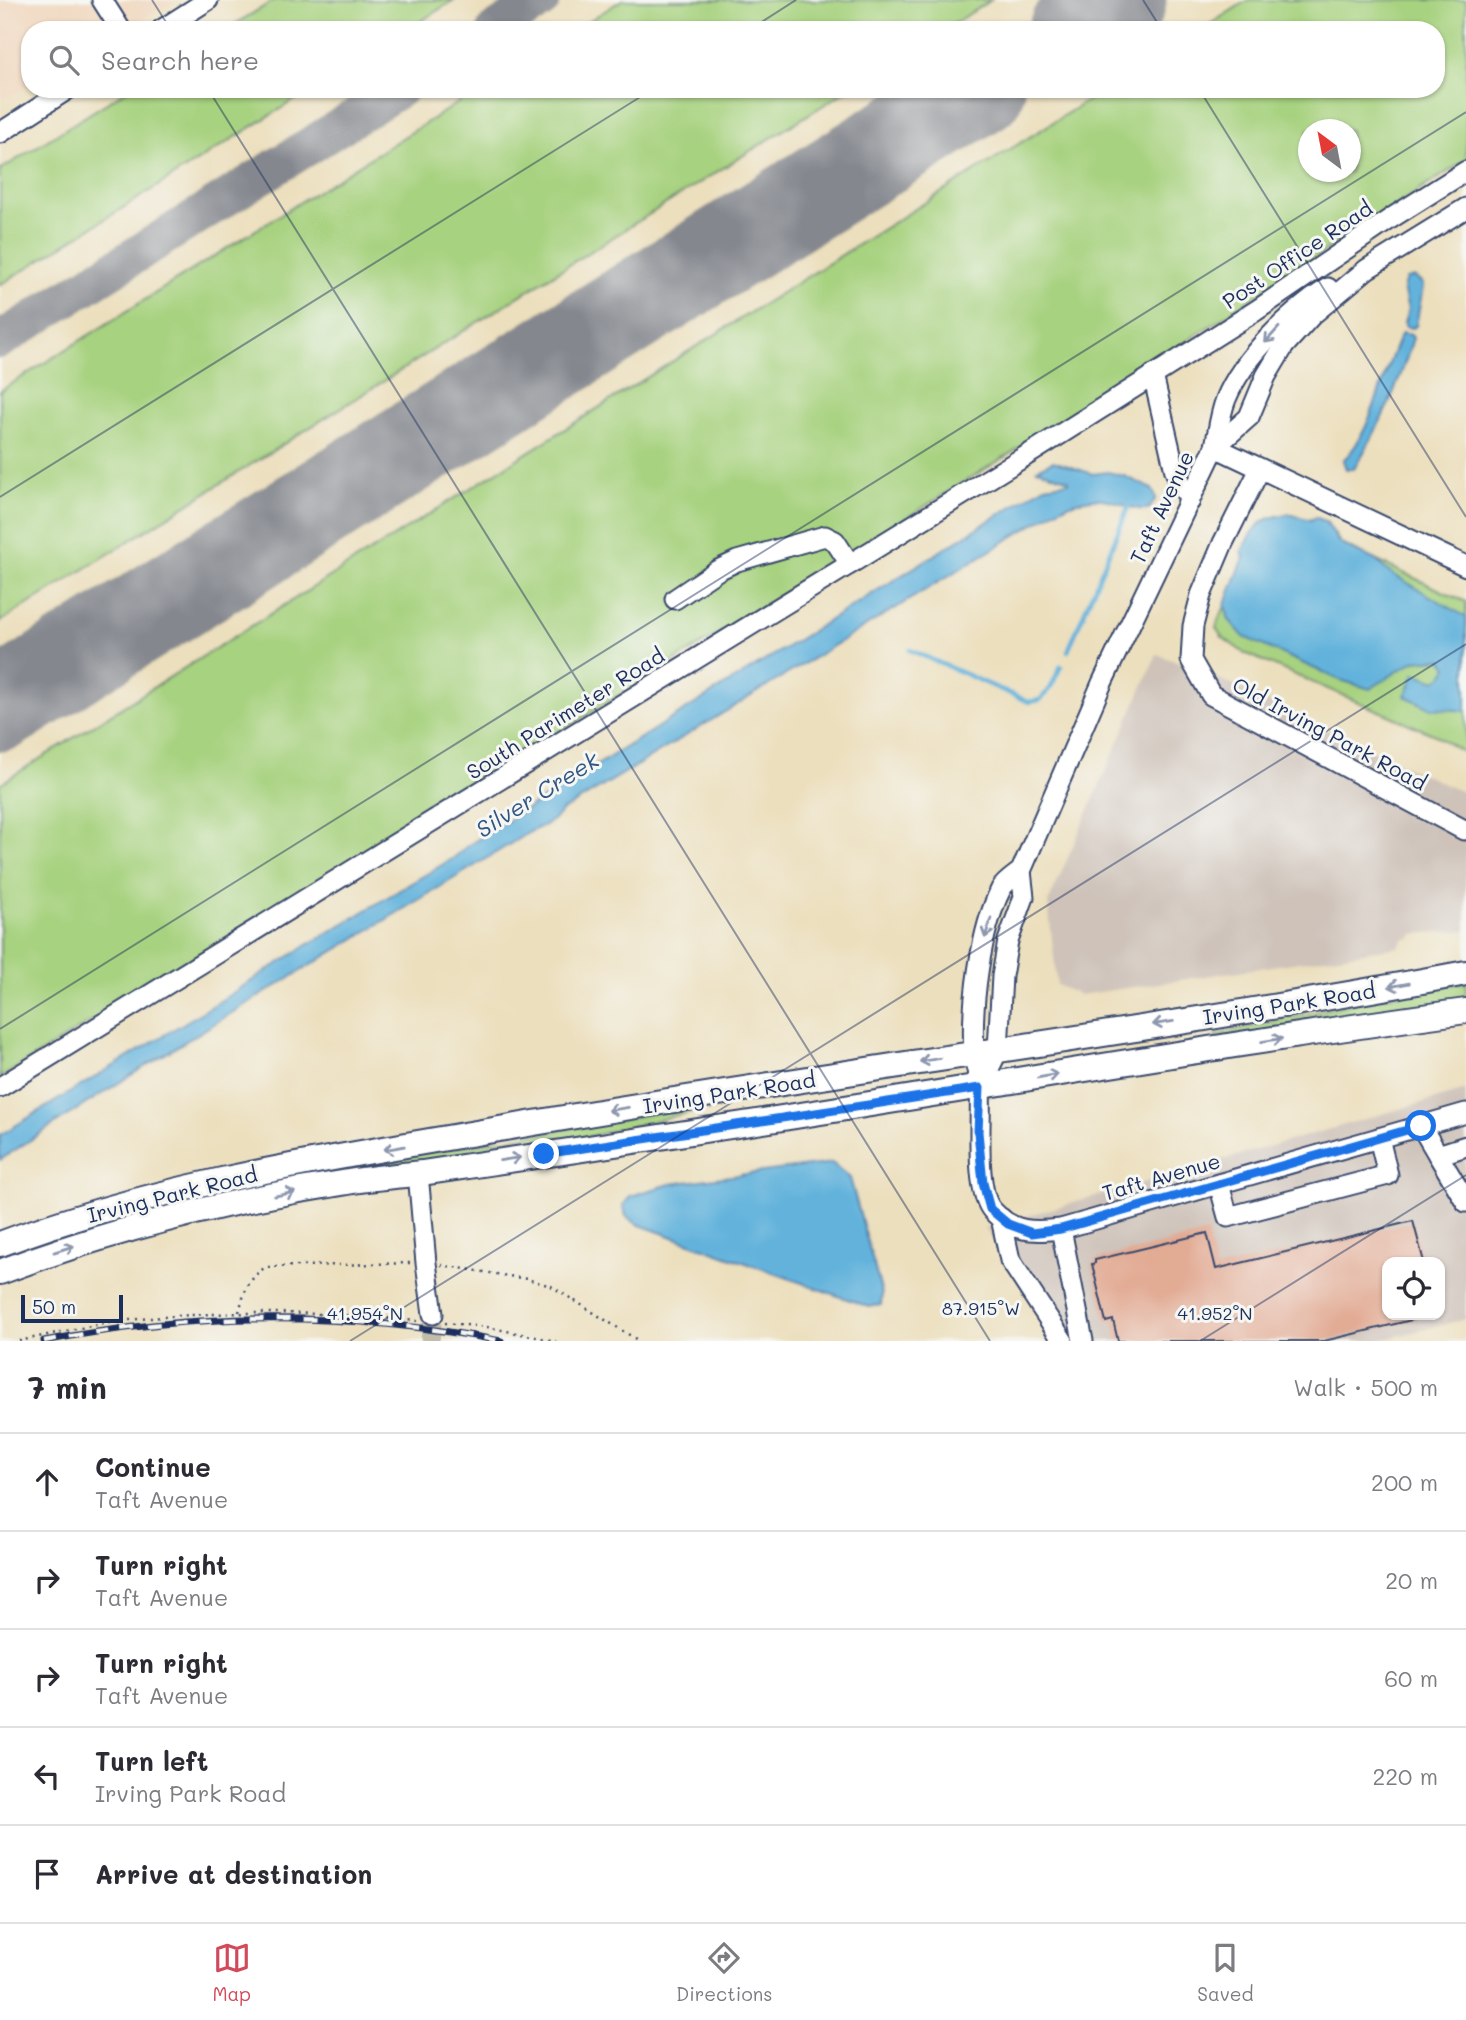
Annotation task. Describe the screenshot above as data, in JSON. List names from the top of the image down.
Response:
{
  "streets": {
    "main road": ["Irving Park Road"],
    "street": [
      "Post Office Road",
      "Taft Avenue",
      "South Parimeter Road",
      "Old Irving Park Road"
    ]
  },
  "crossings": [
    ["Post Office Road", "South Parimeter Road"],
    ["Taft Avenue", "Irving Park Road"]
  ],
  "water": ["Silver Creek"],
  "scale_bar": "50 m",
  "north": "top left",
  "page": {
    "search": "Search here",
    "scale": "50 m",
    "heading": ["7 min", "Walk · 500 m"],
    "list": [
      ["Continue", "Taft Avenue", "200 m"],
      ["Turn right", "Taft Avenue", "20 m"],
      ["Turn right", "Taft Avenue", "60 m"],
      ["Turn left", "Irving Park Road", "220 m"],
      "Arrive at destination"
    ],
    "nav": ["Map", "Directions", "Saved"]
  },
  "coordinates": ["87.915°W", "41.954°N", "41.952°N"]
}
